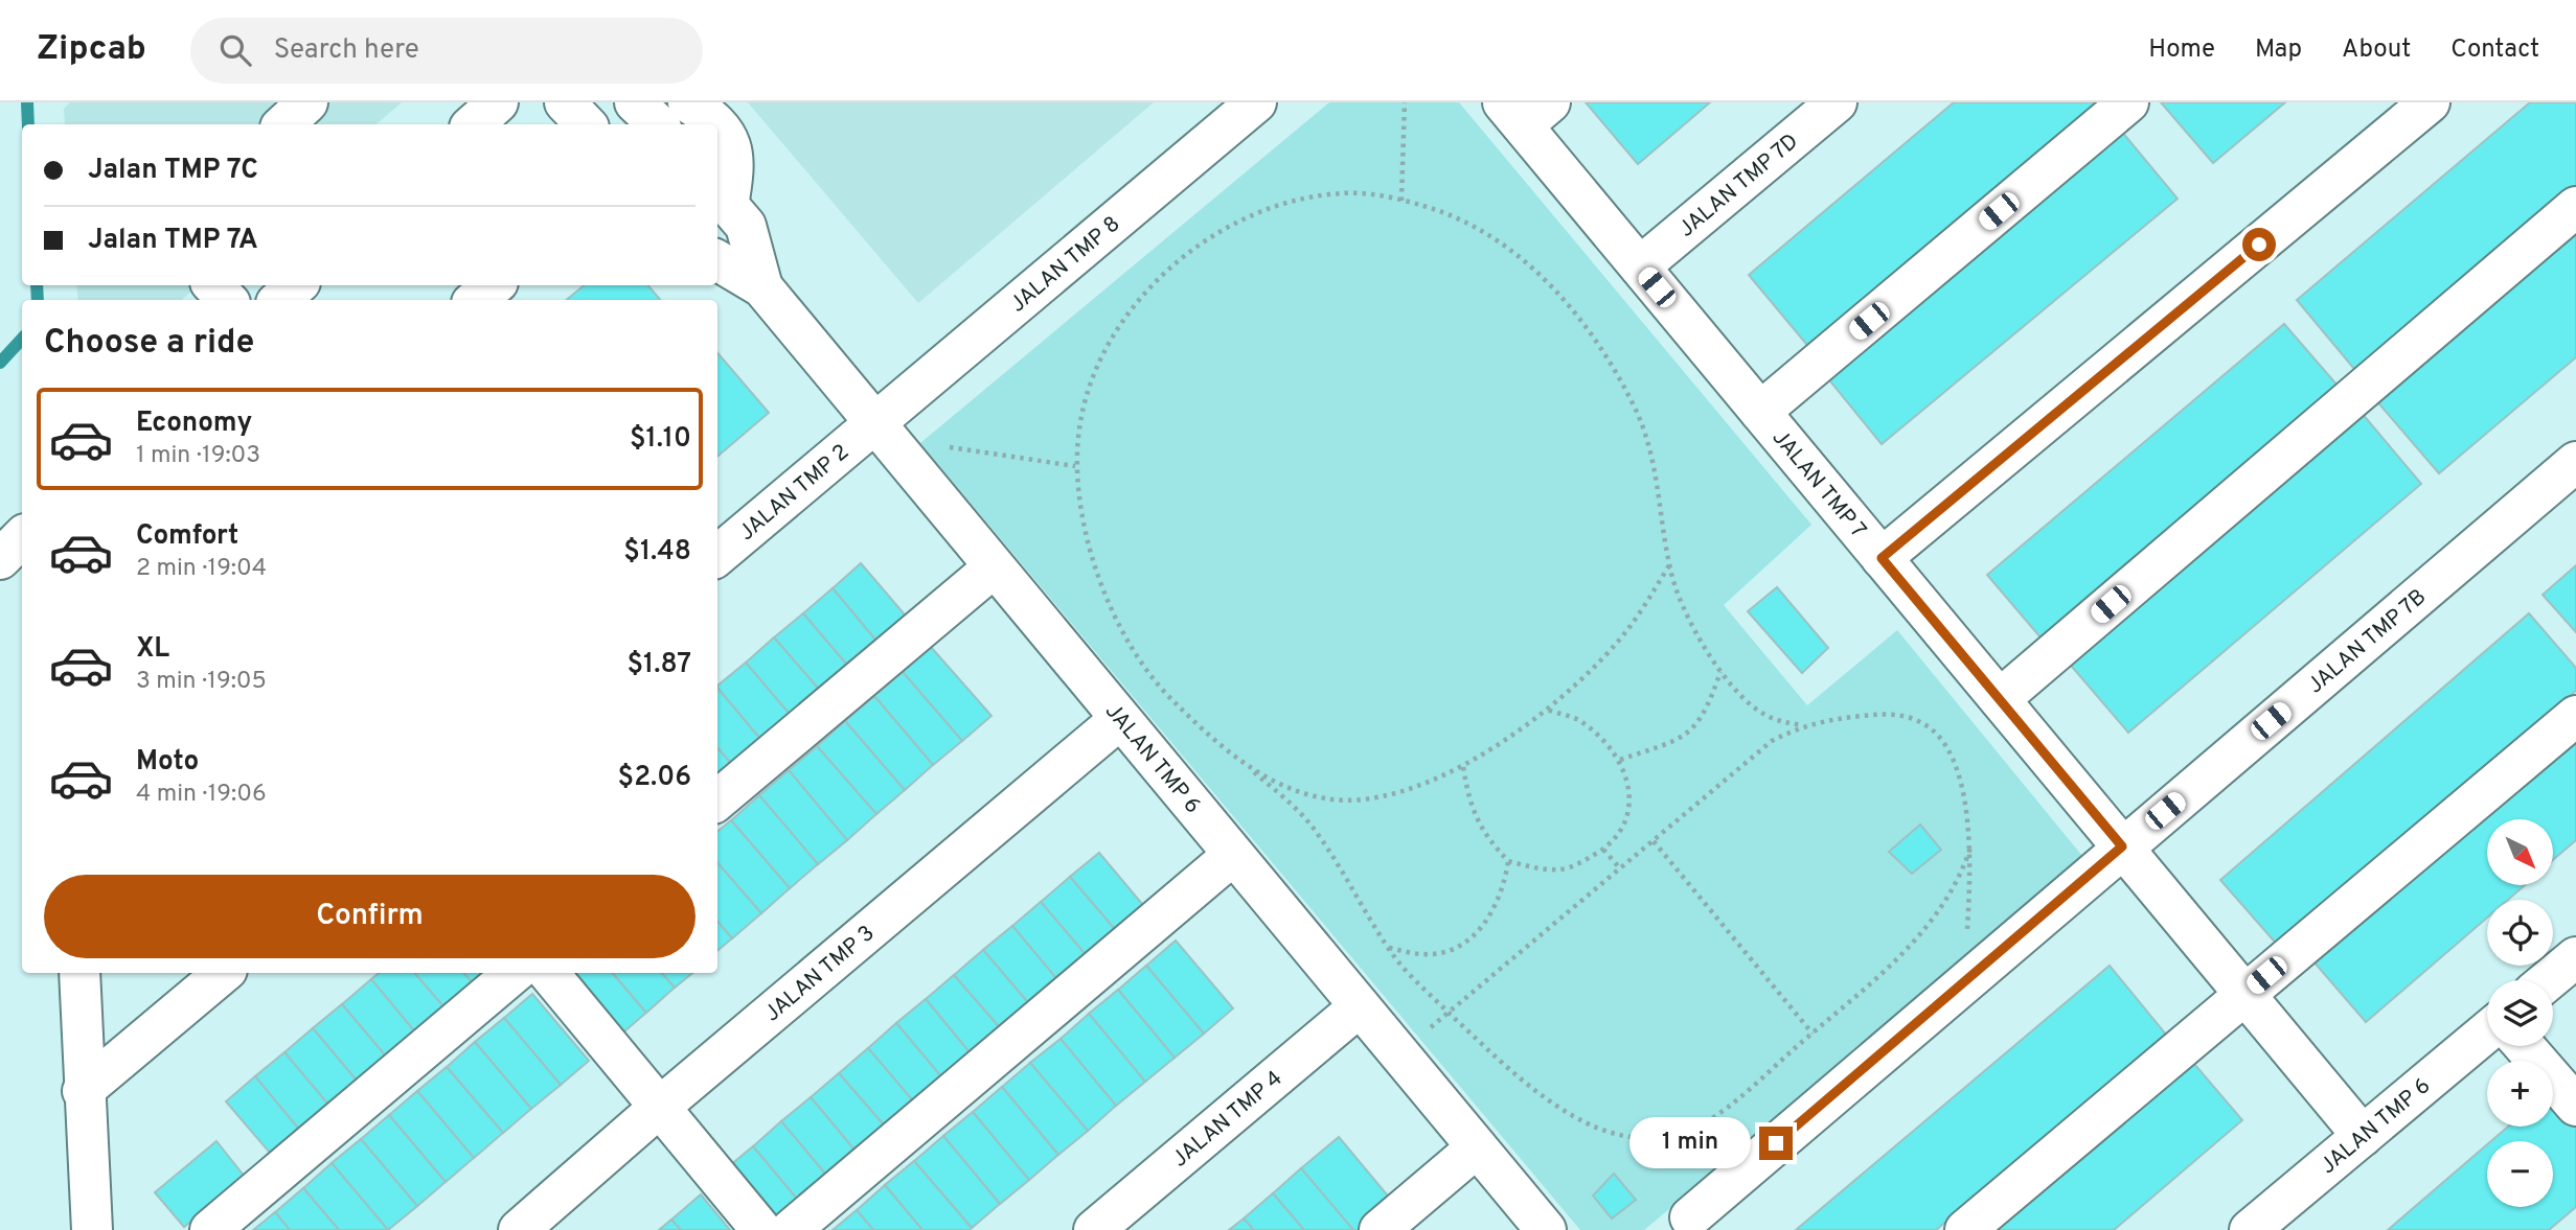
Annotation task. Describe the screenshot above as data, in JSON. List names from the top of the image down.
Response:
{
  "streets": {
    "street": [
      "JALAN TMP 7D",
      "JALAN TMP 8",
      "JALAN TMP 7",
      "JALAN TMP 2",
      "JALAN TMP 7B",
      "JALAN TMP 6",
      "JALAN TMP 3",
      "JALAN TMP 4"
    ]
  },
  "crossings": [
    ["JALAN TMP 7D", "JALAN TMP 7"],
    ["JALAN TMP 8", "JALAN TMP 2"],
    ["JALAN TMP 8", "JALAN TMP 6"],
    ["JALAN TMP 7", "JALAN TMP 7B"],
    ["JALAN TMP 7", "JALAN TMP 6"],
    ["JALAN TMP 2", "JALAN TMP 6"],
    ["JALAN TMP 6", "JALAN TMP 3"],
    ["JALAN TMP 6", "JALAN TMP 4"]
  ],
  "north": "bottom right",
  "page": {
    "header": "Zipcab",
    "search": "Search here",
    "nav": [
      "Home",
      "Map",
      "About",
      "Contact"
    ],
    "banner": ["Jalan TMP 7C", "Jalan TMP 7A"],
    "heading": "Choose a ride",
    "list": [
      {
        "name": "Economy",
        "note": "1 min · 19:03",
        "value": "$1.10"
      },
      {
        "name": "Comfort",
        "note": "2 min · 19:04",
        "value": "$1.48"
      },
      {
        "name": "XL",
        "note": "3 min · 19:05",
        "value": "$1.87"
      },
      {
        "name": "Moto",
        "note": "4 min · 19:06",
        "value": "$2.06"
      }
    ],
    "map_buttons": ["+", "−"],
    "buttons": "Confirm",
    "bubble": "1 min"
  }
}
